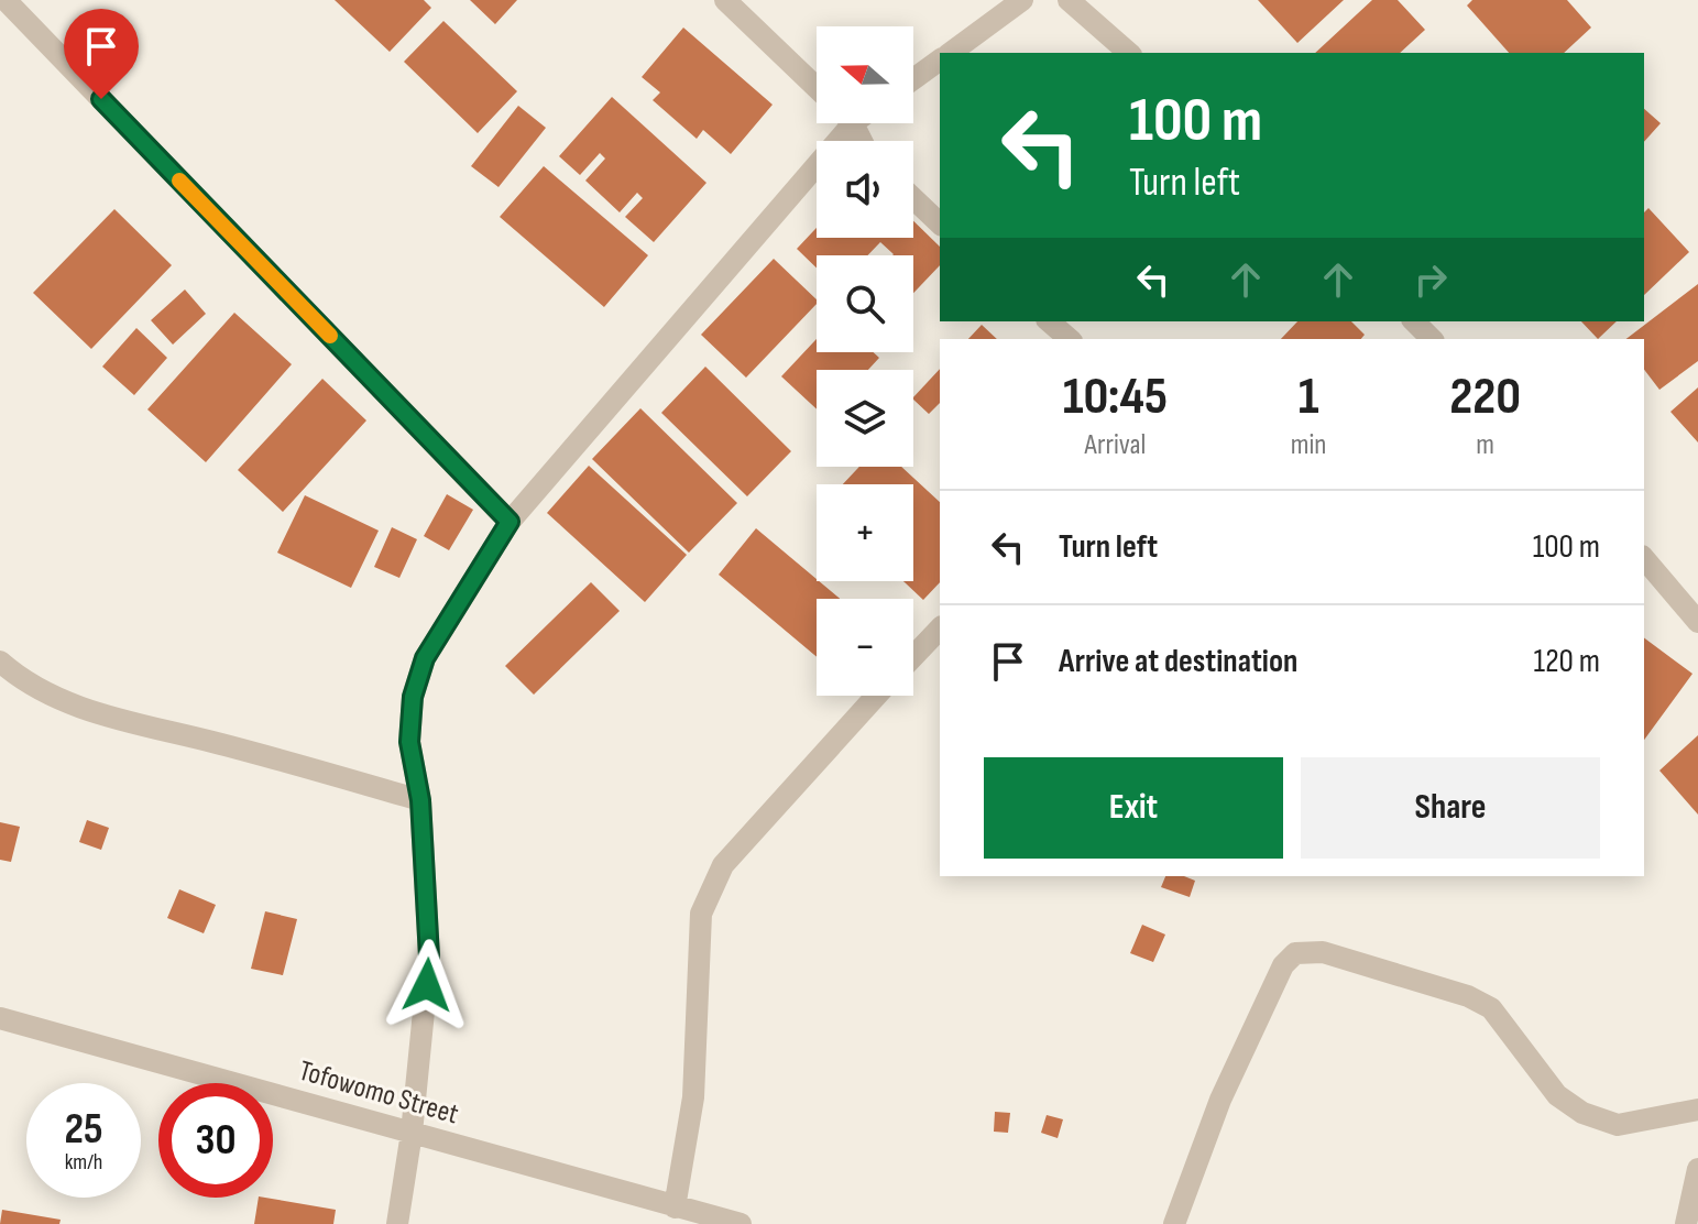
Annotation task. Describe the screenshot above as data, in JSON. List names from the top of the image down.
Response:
{
  "streets": {
    "street": ["Tofowomo Street"]
  },
  "north": "left",
  "page": {
    "map_buttons": ["+", "−"],
    "turn": ["100 m", "Turn left"],
    "eta": [
      "10:45",
      "Arrival",
      "1",
      "min",
      "220",
      "m"
    ],
    "list": [
      {
        "name": "Turn left",
        "value": "100 m"
      },
      {
        "name": "Arrive at destination",
        "value": "120 m"
      }
    ],
    "buttons": ["Exit", "Share"],
    "speed": "25 km/h",
    "limit": "30"
  }
}
